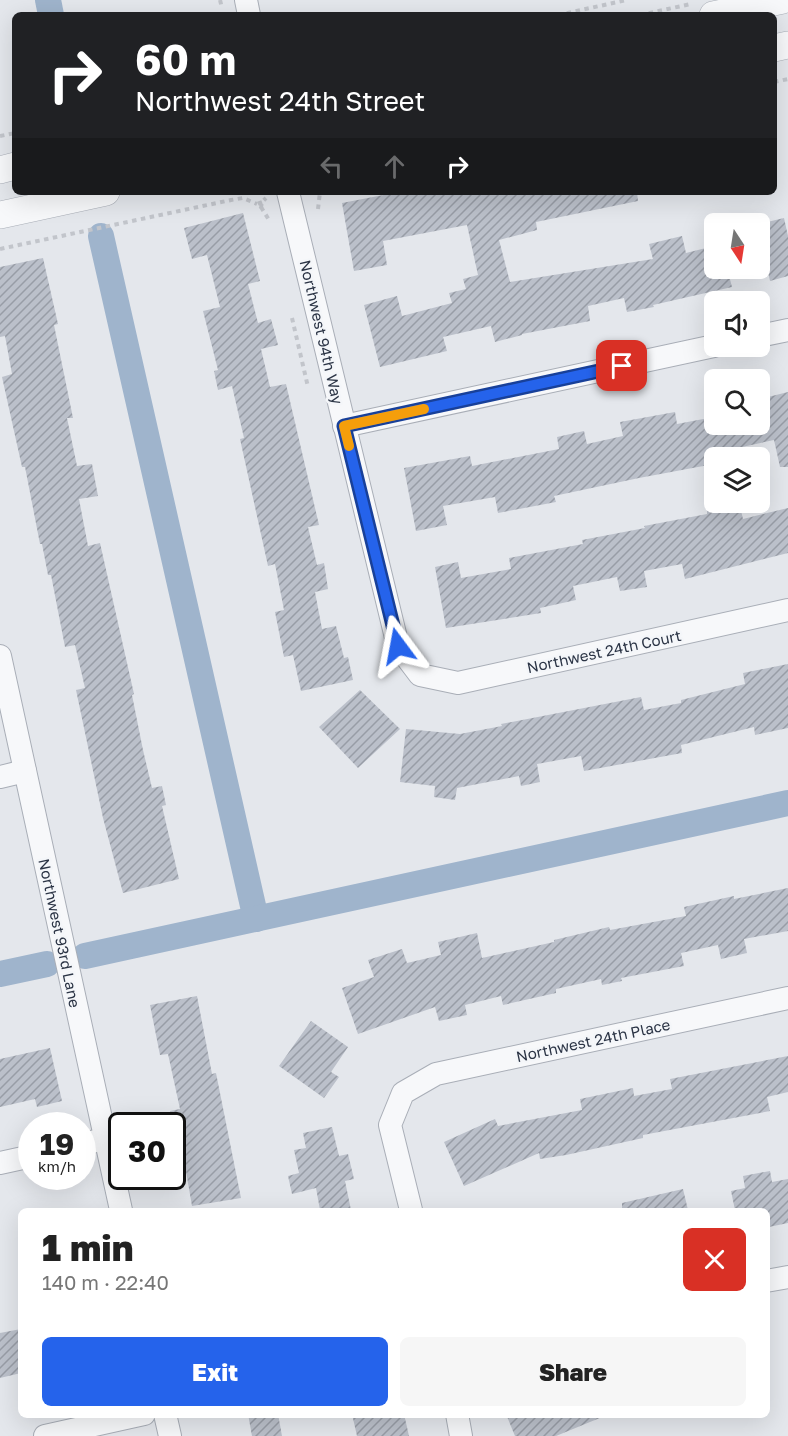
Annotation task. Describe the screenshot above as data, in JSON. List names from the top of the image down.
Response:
{
  "streets": {
    "street": [
      "Northwest 94th Way",
      "Northwest 24th Court",
      "Northwest 93rd Lane",
      "Northwest 24th Place"
    ]
  },
  "crossings": [
    ["Northwest 94th Way", "Northwest 24th Court"]
  ],
  "north": "bottom",
  "page": {
    "turn": ["60 m", "Northwest 24th Street"],
    "speed": "19 km/h",
    "limit": "30",
    "heading": ["1 min", "140 m · 22:40"],
    "buttons": ["Exit", "Share"]
  }
}
